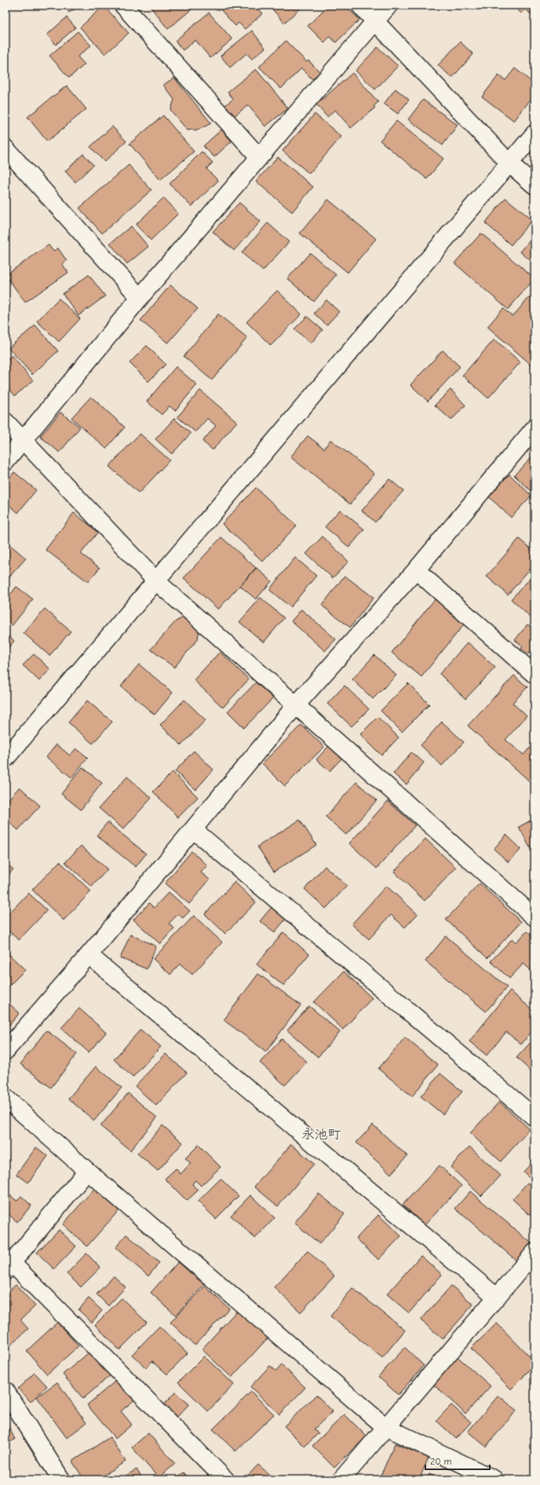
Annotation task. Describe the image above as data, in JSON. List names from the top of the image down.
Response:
{
  "districts": ["永池町"],
  "scale_bar": "20 m"
}
